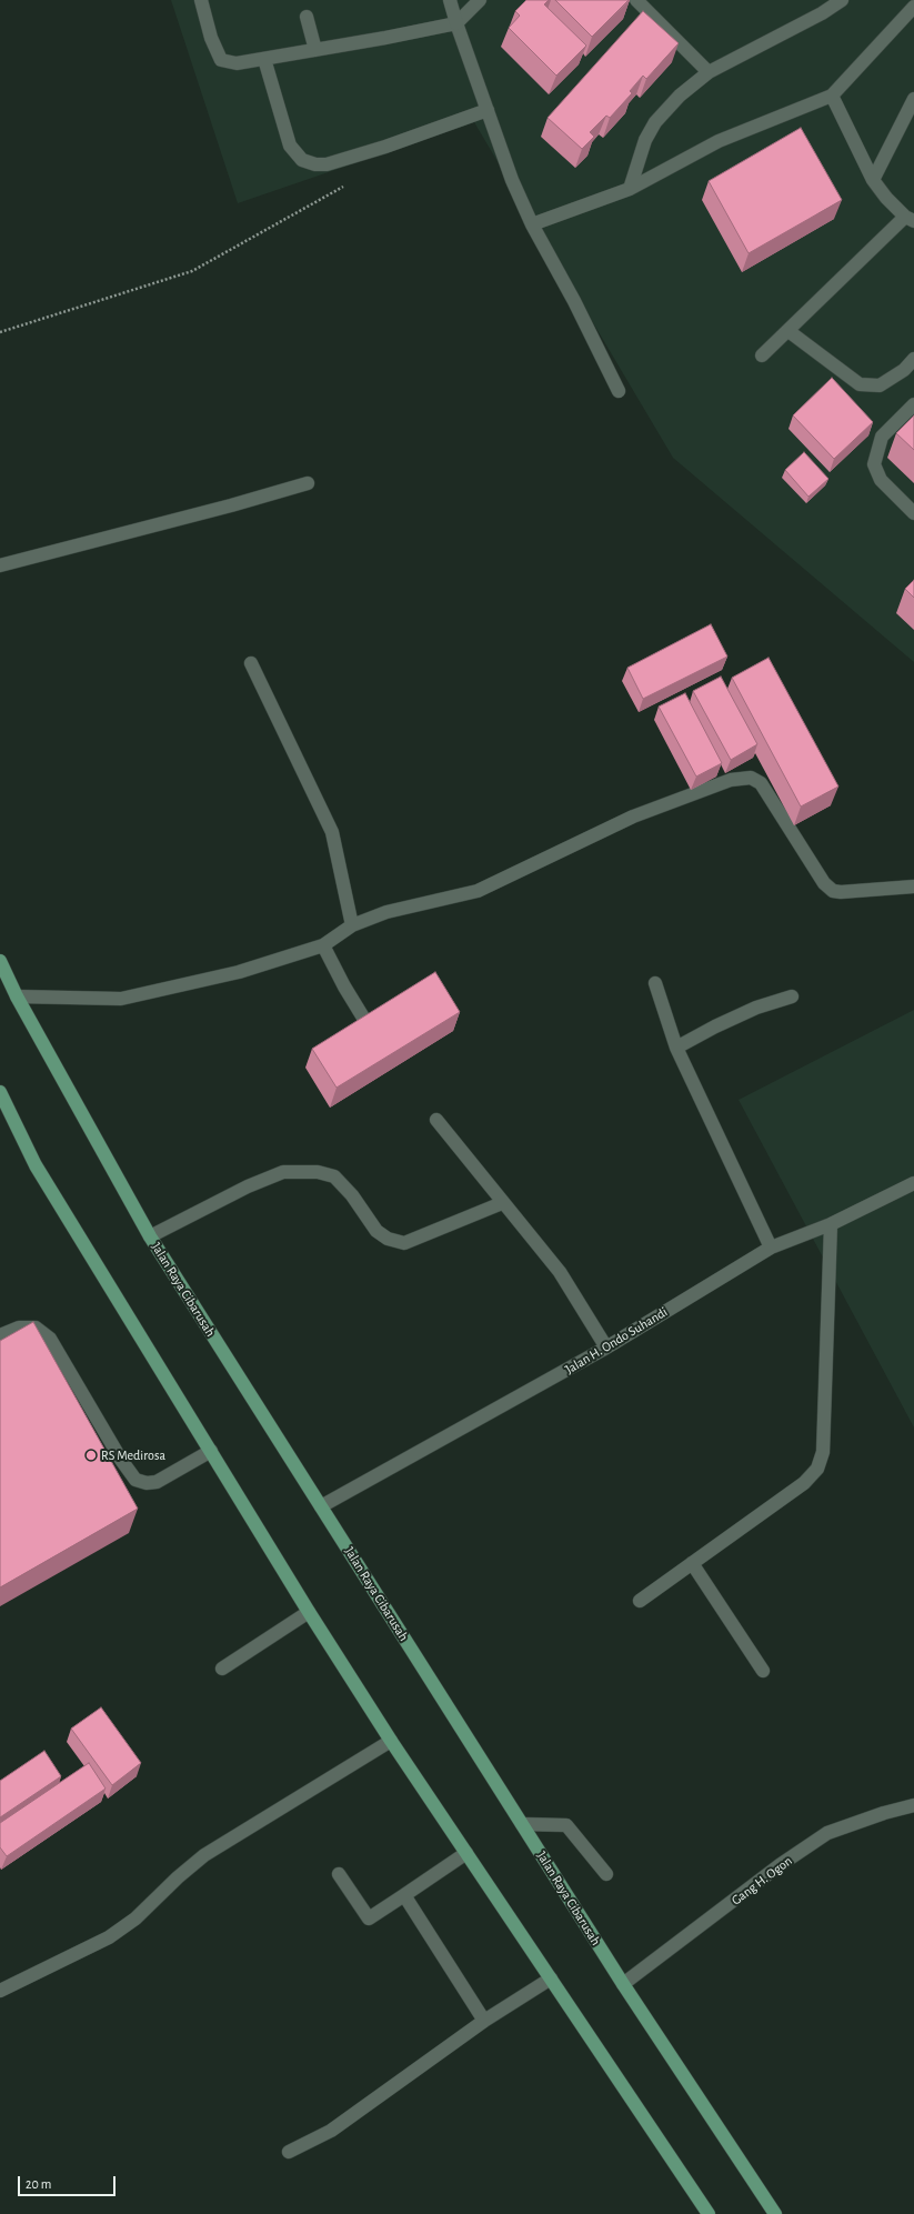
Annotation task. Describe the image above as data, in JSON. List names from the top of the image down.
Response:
{
  "streets": {
    "main road": ["Jalan Raya Cibarusah"],
    "street": ["Jalan H. Ondo Suhandi", "Gang H. Ogon"]
  },
  "crossings": [
    ["Jalan Raya Cibarusah", "Jalan H. Ondo Suhandi"],
    ["Jalan Raya Cibarusah", "Gang H. Ogon"]
  ],
  "places": ["RS Medirosa"],
  "scale_bar": "20 m"
}
